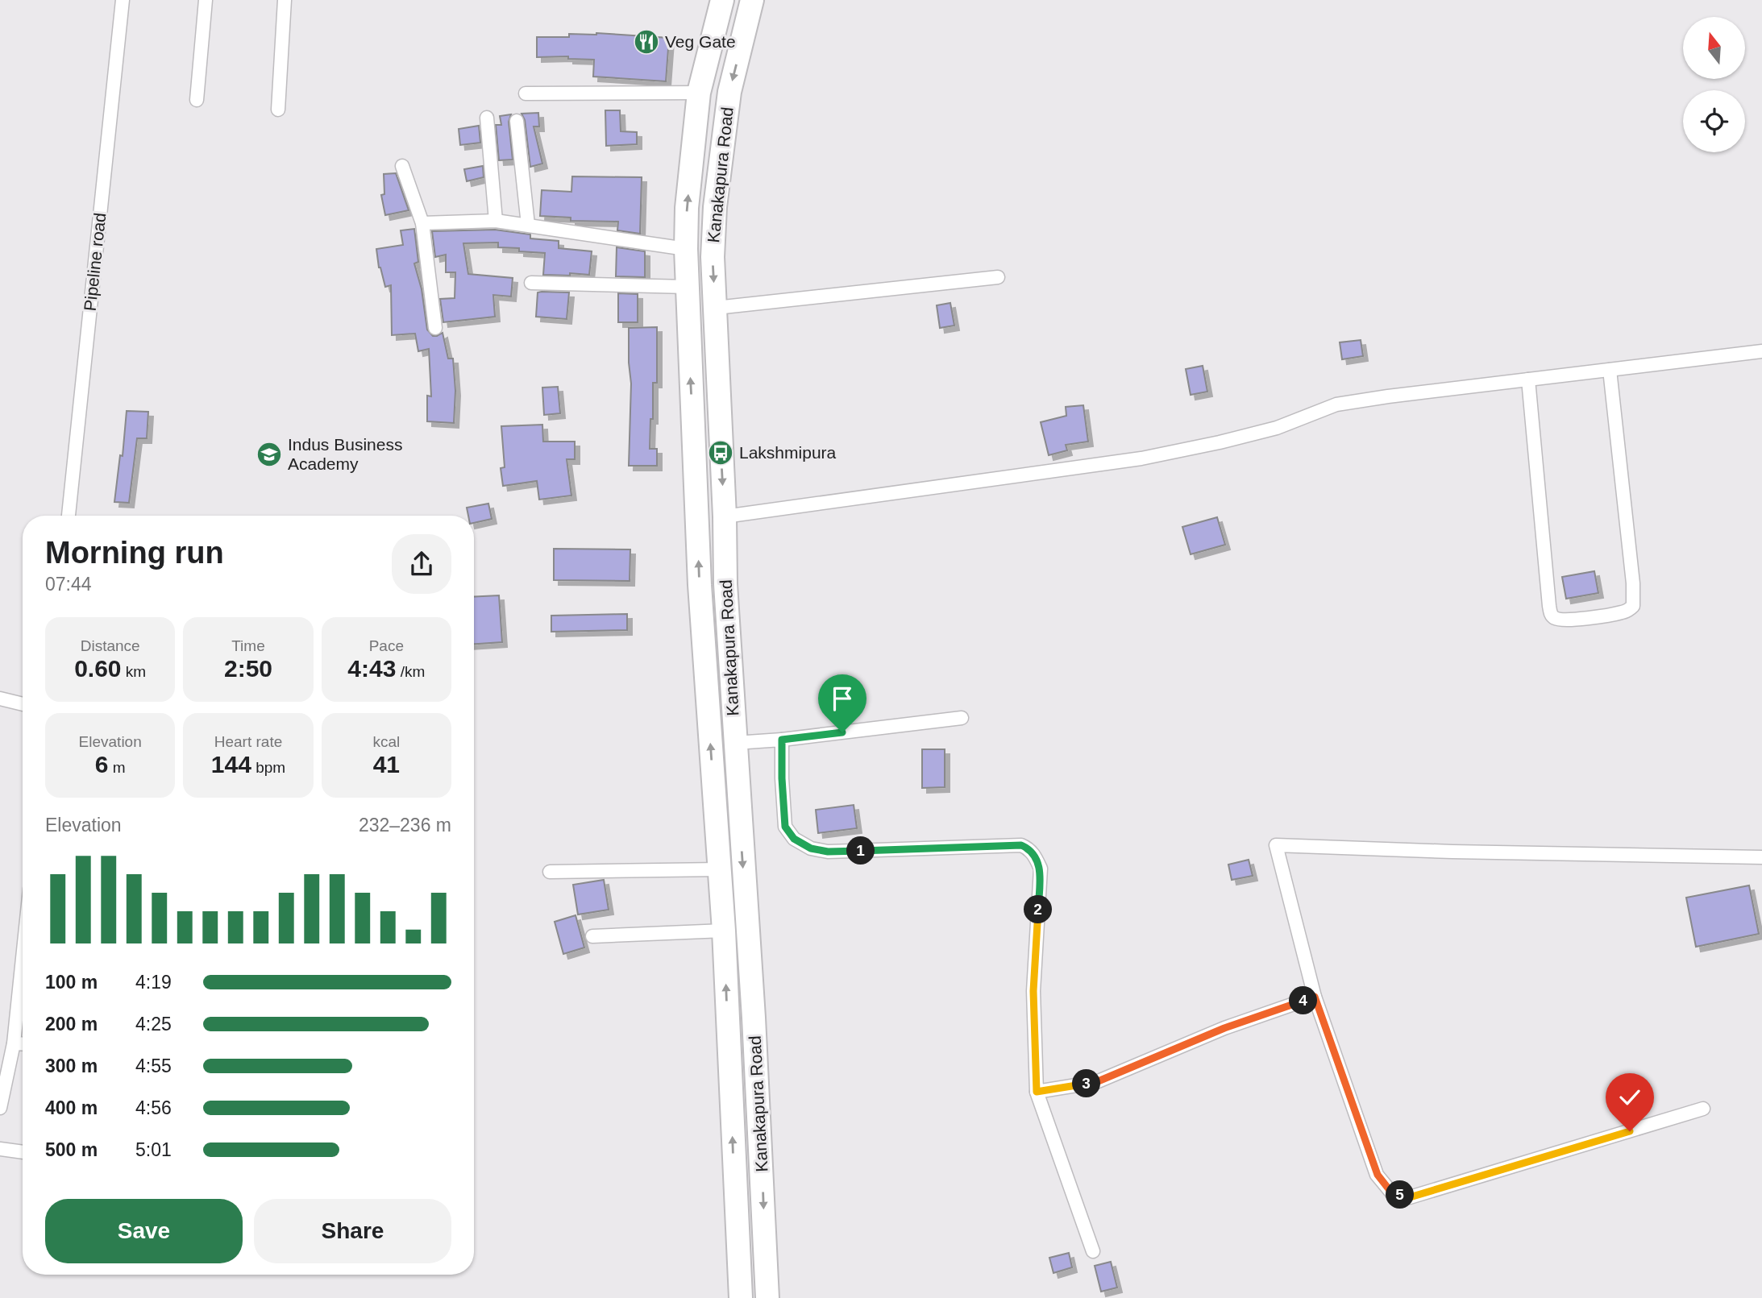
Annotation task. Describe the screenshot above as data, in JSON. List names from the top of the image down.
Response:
{
  "streets": {
    "highway": ["Kanakapura Road"],
    "street": ["Pipeline road"]
  },
  "places": {
    "restaurant": ["Veg Gate"],
    "bus stop": ["Lakshmipura"],
    "school or university": ["Indus Business Academy"]
  },
  "north": "top",
  "page": {
    "heading": ["Morning run", "07:44"],
    "stats": [
      ["Distance", "0.60 km"],
      ["Time", "2:50"],
      ["Pace", "4:43 /km"],
      ["Elevation", "6 m"],
      ["Heart rate", "144 bpm"],
      ["kcal", "41"]
    ],
    "chart": ["Elevation", "232–236 m"],
    "pins": [
      "1",
      "2",
      "4",
      "3",
      "5"
    ],
    "list": [
      {
        "name": "100 m",
        "note": "4:19"
      },
      {
        "name": "200 m",
        "note": "4:25"
      },
      {
        "name": "300 m",
        "note": "4:55"
      },
      {
        "name": "400 m",
        "note": "4:56"
      },
      {
        "name": "500 m",
        "note": "5:01"
      }
    ],
    "buttons": ["Save", "Share"]
  }
}
